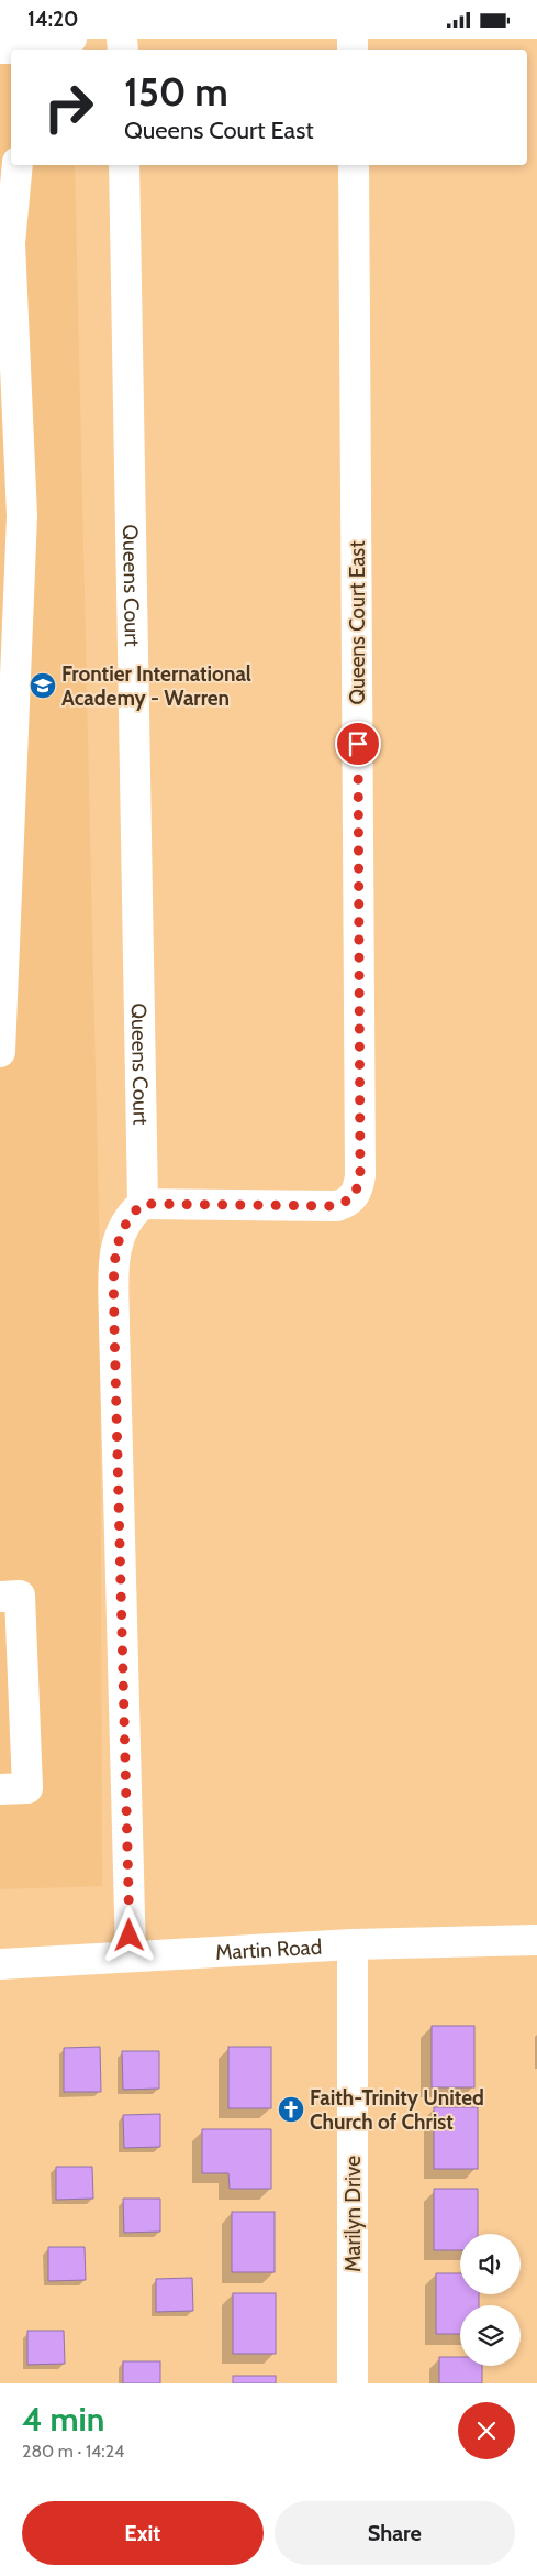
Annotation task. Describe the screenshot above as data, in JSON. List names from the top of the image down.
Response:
{
  "streets": {
    "street": [
      "Queens Court",
      "Queens Court East",
      "Martin Road",
      "Marilyn Drive"
    ]
  },
  "crossings": [
    ["Queens Court", "Queens Court East"],
    ["Martin Road", "Marilyn Drive"]
  ],
  "places": {
    "school or university": ["Frontier International Academy - Warren"],
    "church": ["Faith-Trinity United Church of Christ"]
  },
  "page": {
    "status": "14:20",
    "turn": ["150 m", "Queens Court East"],
    "heading": ["4 min", "280 m · 14:24"],
    "buttons": ["Exit", "Share"]
  }
}
